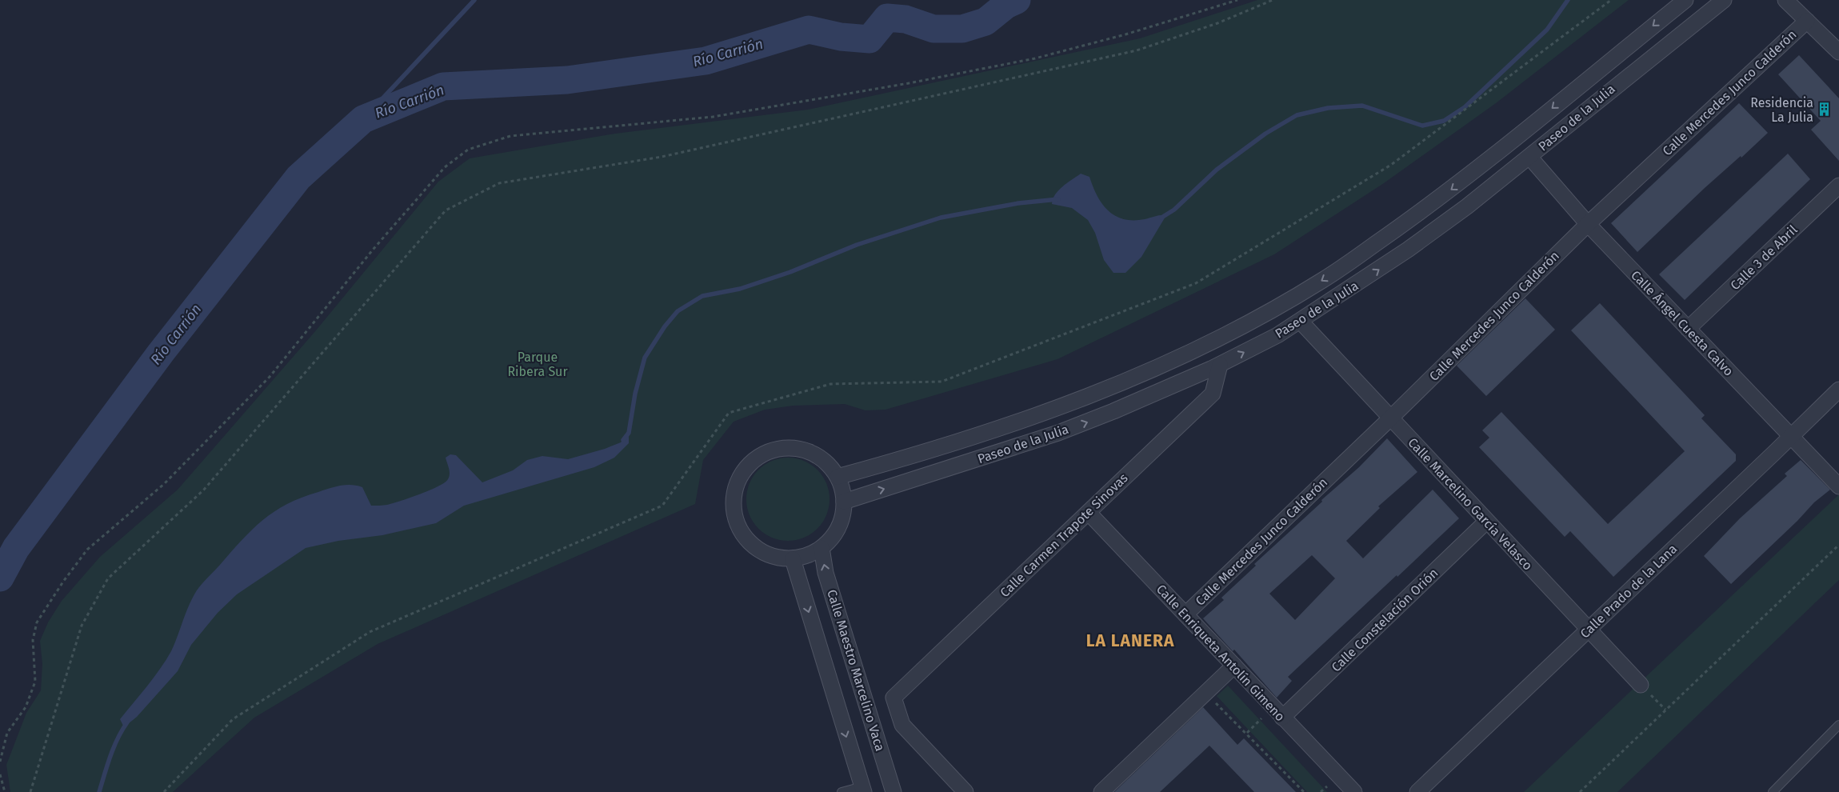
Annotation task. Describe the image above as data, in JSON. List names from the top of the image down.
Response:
{
  "streets": {
    "street": [
      "Calle Mercedes Junco Calderón",
      "Paseo de la Julia",
      "Calle 3 de Abril",
      "Calle Ángel Cuesta Calvo",
      "Calle Marcelino García Velasco",
      "Calle Carmen Trapote Sinovas",
      "Calle Prado de la Lana",
      "Calle Constelación Orión",
      "Calle Enriqueta Antolín Gimeno",
      "Calle Maestro Marcelino Vaca"
    ]
  },
  "crossings": [
    ["Calle Mercedes Junco Calderón", "Calle Ángel Cuesta Calvo"],
    ["Calle Mercedes Junco Calderón", "Calle Marcelino García Velasco"],
    ["Calle Mercedes Junco Calderón", "Calle Enriqueta Antolín Gimeno"],
    ["Paseo de la Julia", "Calle Ángel Cuesta Calvo"],
    ["Paseo de la Julia", "Calle Marcelino García Velasco"],
    ["Paseo de la Julia", "Calle Carmen Trapote Sinovas"],
    ["Paseo de la Julia", "Calle Maestro Marcelino Vaca"],
    ["Calle 3 de Abril", "Calle Ángel Cuesta Calvo"],
    ["Calle Ángel Cuesta Calvo", "Calle Prado de la Lana"],
    ["Calle Marcelino García Velasco", "Calle Prado de la Lana"],
    ["Calle Marcelino García Velasco", "Calle Constelación Orión"],
    ["Calle Carmen Trapote Sinovas", "Calle Enriqueta Antolín Gimeno"],
    ["Calle Constelación Orión", "Calle Enriqueta Antolín Gimeno"]
  ],
  "districts": ["LA LANERA"],
  "water": ["Río Carrión"],
  "parks": ["Parque Ribera Sur"],
  "places": {
    "building": ["Residencia La Julia"]
  }
}
